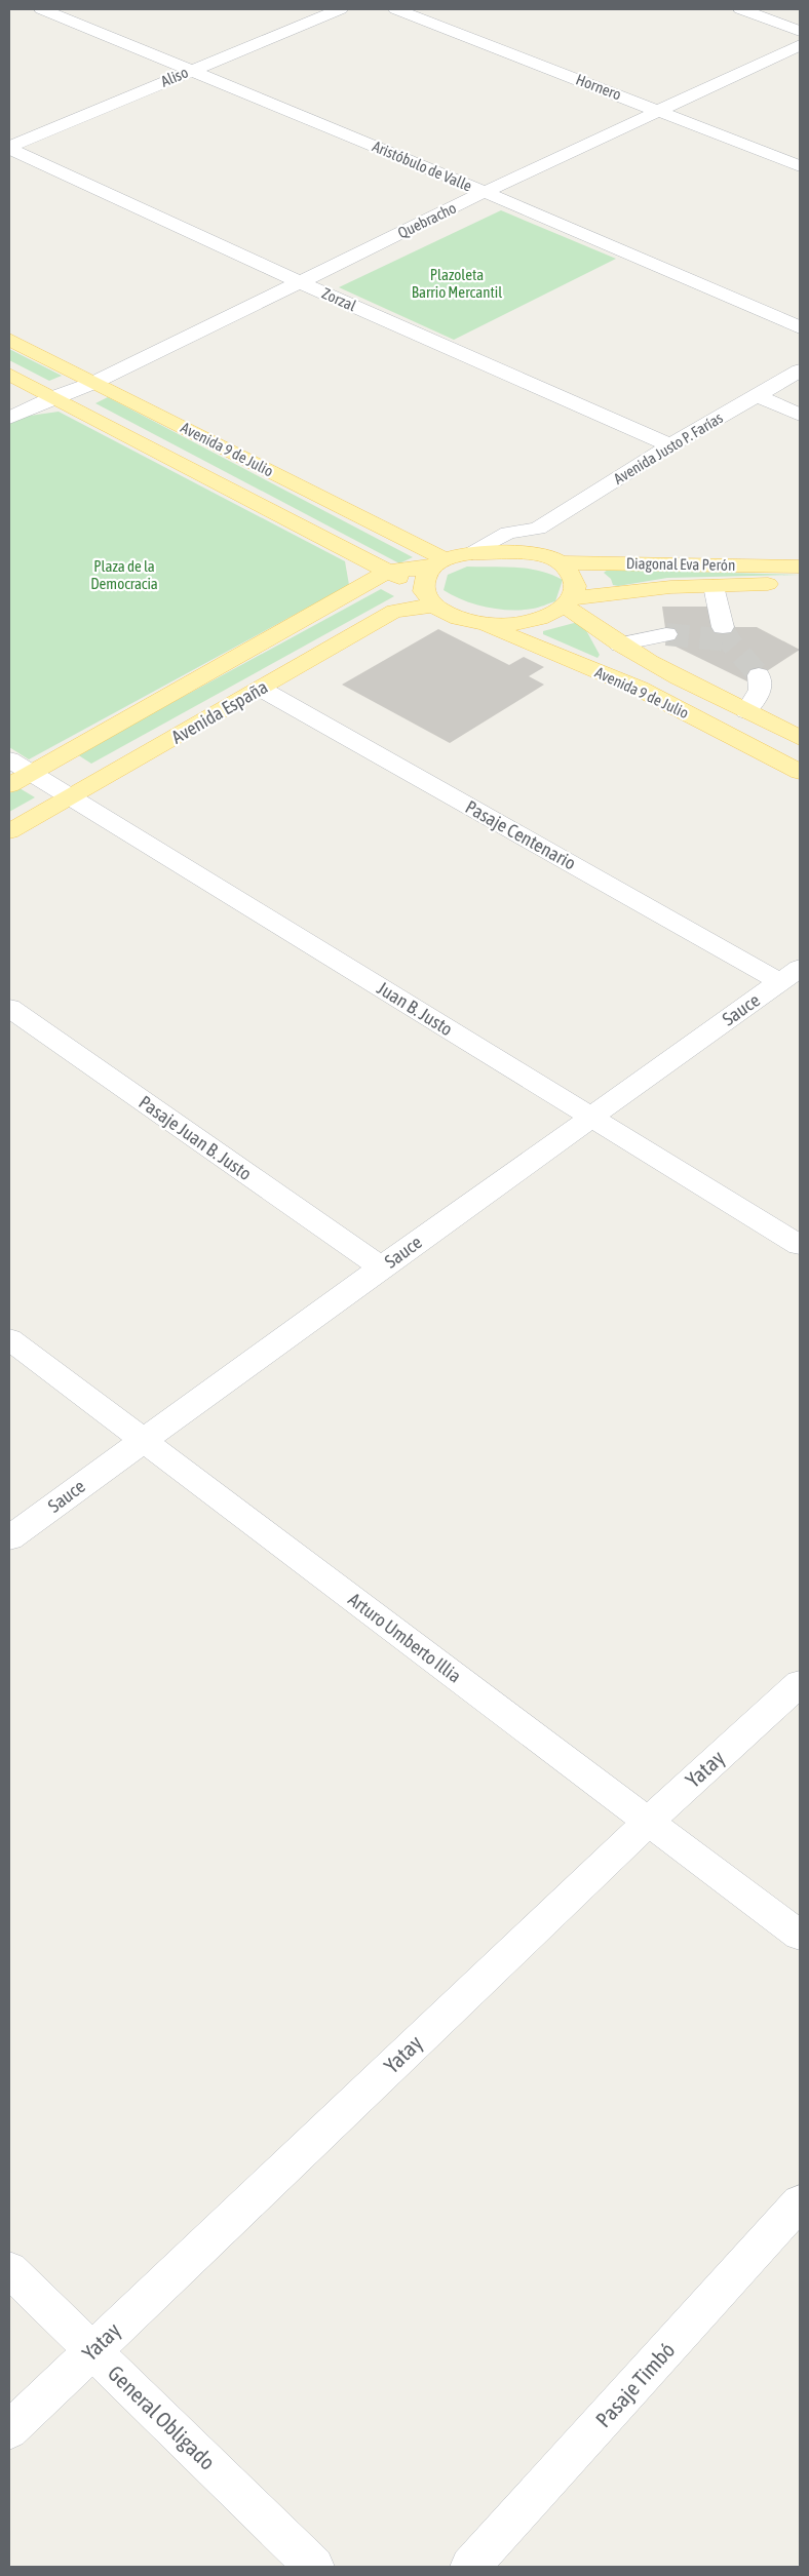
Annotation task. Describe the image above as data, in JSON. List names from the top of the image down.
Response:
{
  "streets": {
    "main road": ["Avenida 9 de Julio", "Diagonal Eva Perón", "Avenida España"],
    "street": [
      "Aliso",
      "Hornero",
      "Aristóbulo de Valle",
      "Quebracho",
      "Zorzal",
      "Avenida Justo P. Farías",
      "Pasaje Centenario",
      "Juan B. Justo",
      "Sauce",
      "Pasaje Juan B. Justo",
      "Arturo Umberto Illia",
      "Yatay",
      "Pasaje Timbó",
      "General Obligado"
    ]
  },
  "crossings": [
    ["Aliso", "Aristóbulo de Valle"],
    ["Aliso", "Zorzal"],
    ["Hornero", "Quebracho"],
    ["Aristóbulo de Valle", "Quebracho"],
    ["Quebracho", "Zorzal"],
    ["Quebracho", "Avenida 9 de Julio"],
    ["Zorzal", "Avenida Justo P. Farías"],
    ["Avenida Justo P. Farías", "Diagonal Eva Perón"],
    ["Avenida 9 de Julio", "Diagonal Eva Perón"],
    ["Avenida 9 de Julio", "Avenida España"],
    ["Avenida España", "Pasaje Centenario"],
    ["Avenida España", "Juan B. Justo"],
    ["Pasaje Centenario", "Sauce"],
    ["Juan B. Justo", "Sauce"],
    ["Sauce", "Pasaje Juan B. Justo"],
    ["Sauce", "Arturo Umberto Illia"],
    ["Arturo Umberto Illia", "Yatay"],
    ["Yatay", "General Obligado"]
  ],
  "parks": ["Plazoleta Barrio Mercantil", "Plaza de la Democracia"]
}
